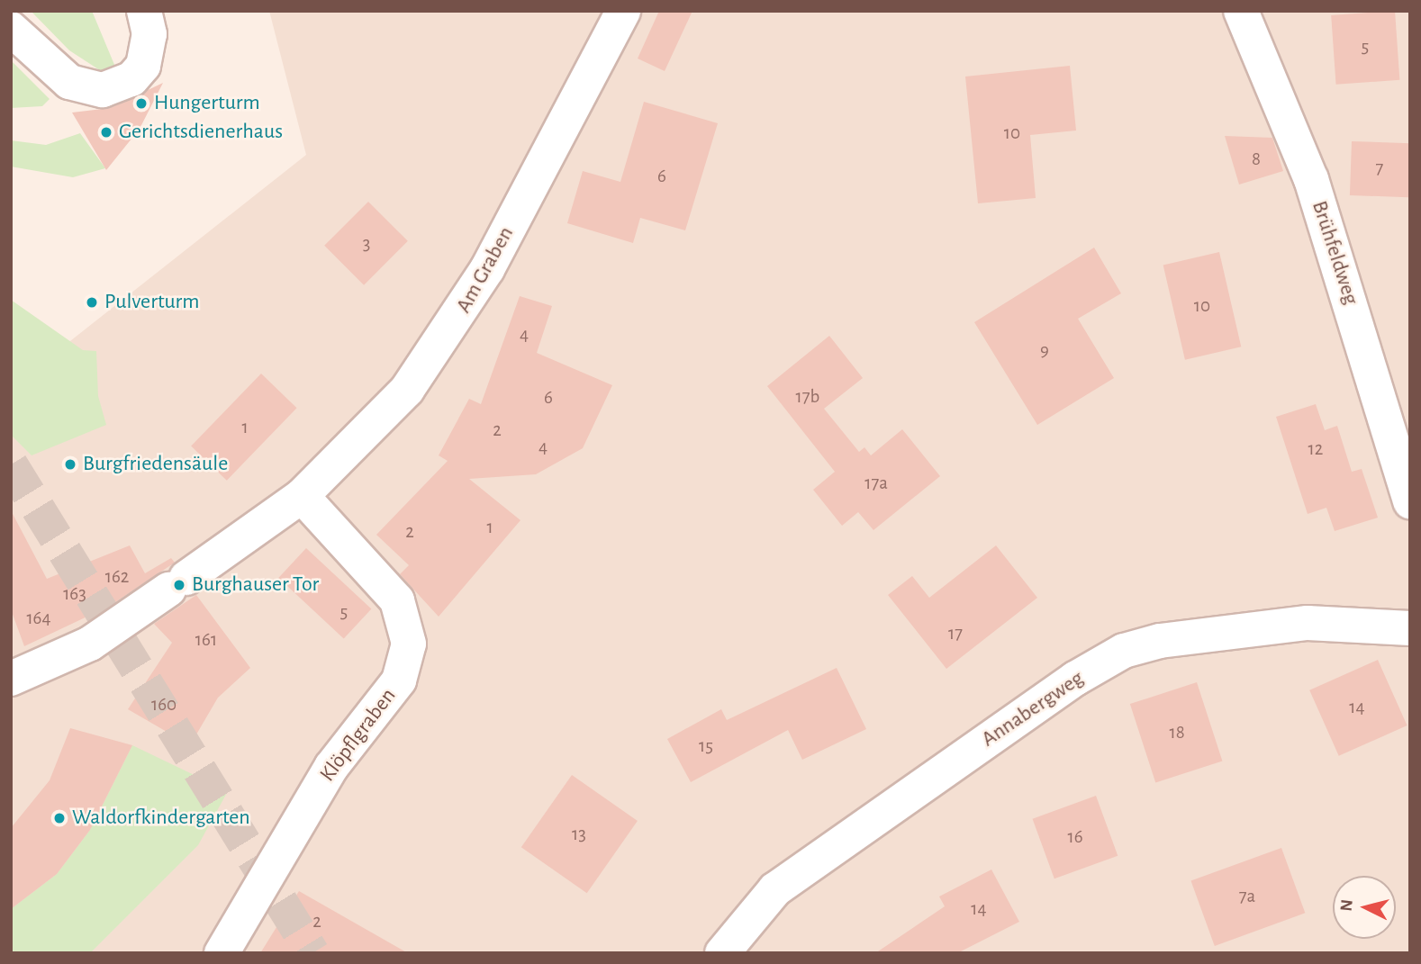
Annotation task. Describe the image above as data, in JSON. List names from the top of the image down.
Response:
{
  "streets": {
    "street": [
      "Brühfeldweg",
      "Am Graben",
      "Annabergweg",
      "Klöpflgraben"
    ]
  },
  "crossings": [
    ["Am Graben", "Klöpflgraben"]
  ],
  "places": [
    "Hungerturm",
    "Gerichtsdienerhaus",
    "Pulverturm",
    "Burgfriedensäule",
    "Burghauser Tor",
    "Waldorfkindergarten"
  ],
  "house_numbers": [
    "5",
    "10",
    "8",
    "7",
    "6",
    "3",
    "10",
    "4",
    "9",
    "17b",
    "6",
    "1",
    "2",
    "4",
    "12",
    "17a",
    "1",
    "2",
    "162",
    "163",
    "5",
    "164",
    "17",
    "161",
    "160",
    "14",
    "18",
    "15",
    "13",
    "16",
    "7a",
    "14",
    "2"
  ],
  "north": "left"
}
